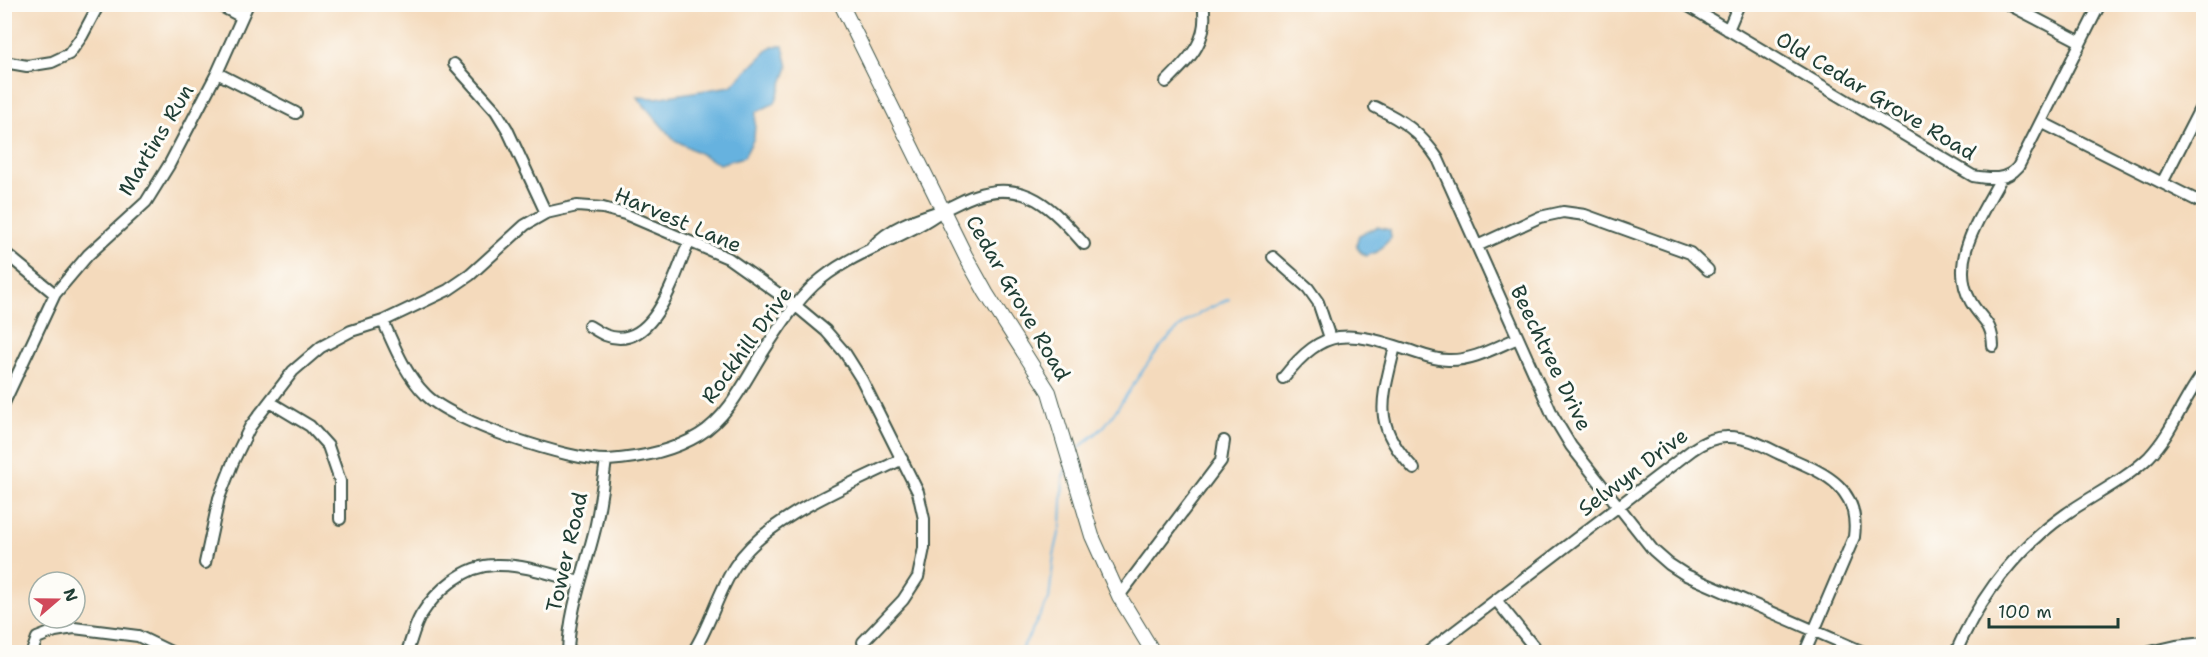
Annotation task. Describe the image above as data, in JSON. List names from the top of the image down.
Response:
{
  "streets": {
    "street": [
      "Old Cedar Grove Road",
      "Martins Run",
      "Harvest Lane",
      "Cedar Grove Road",
      "Rockhill Drive",
      "Beechtree Drive",
      "Selwyn Drive",
      "Tower Road"
    ]
  },
  "crossings": [
    ["Harvest Lane", "Rockhill Drive"],
    ["Cedar Grove Road", "Rockhill Drive"],
    ["Rockhill Drive", "Tower Road"],
    ["Beechtree Drive", "Selwyn Drive"]
  ],
  "scale_bar": "100 m",
  "north": "right"
}
